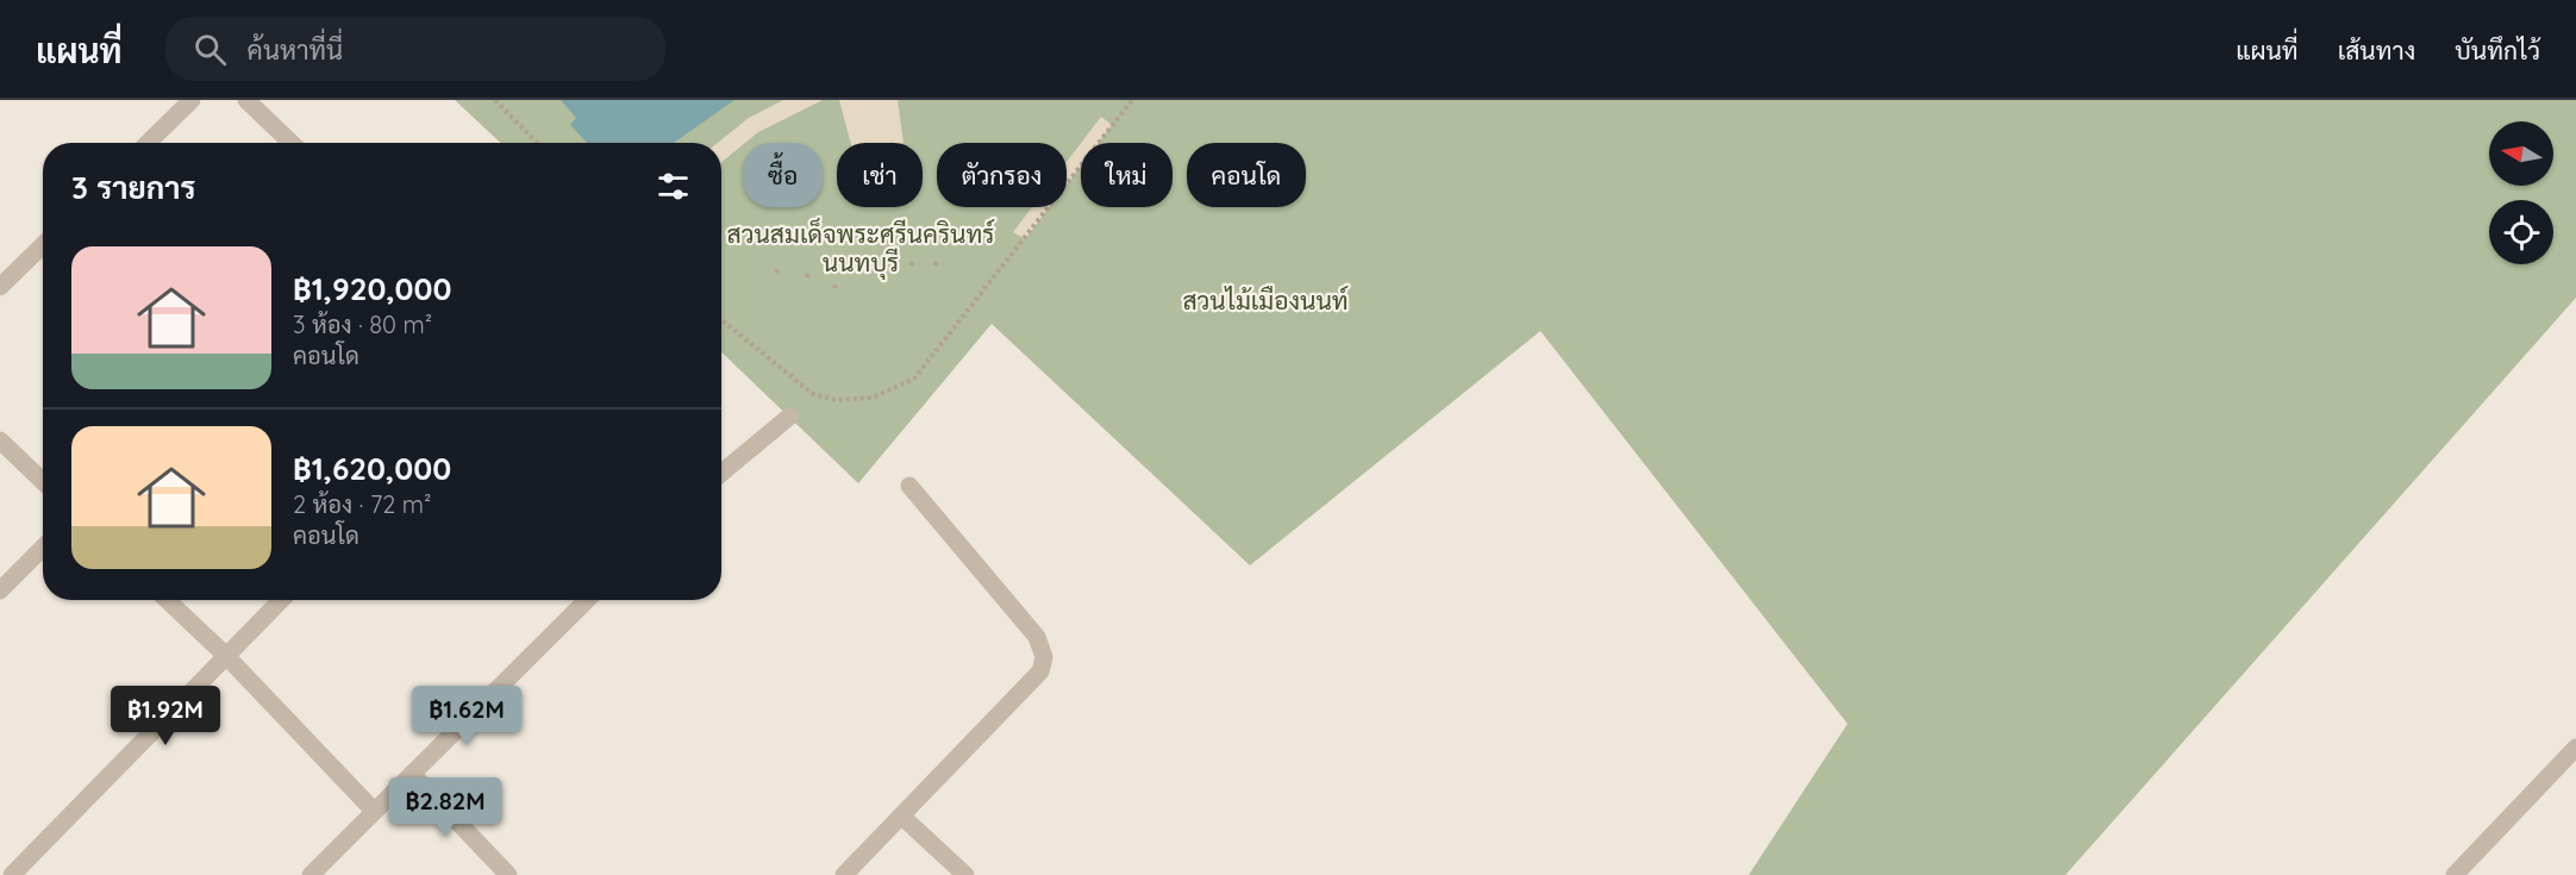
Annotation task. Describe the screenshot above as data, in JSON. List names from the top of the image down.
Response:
{
  "parks": ["สวนสมเด็จพระศรีนครินทร์ นนทบุรี", "สวนไม้เมืองนนท์"],
  "north": "left",
  "page": {
    "header": "แผนที่",
    "search": "ค้นหาที่นี่",
    "nav": ["แผนที่", "เส้นทาง", "บันทึกไว้"],
    "chip": [
      "ซื้อ",
      "เช่า",
      "ตัวกรอง",
      "ใหม่",
      "คอนโด"
    ],
    "heading": "3 รายการ",
    "list": [
      {
        "name": "฿1,920,000",
        "note": "3 ห้อง · 80 m² · คอนโด"
      },
      {
        "name": "฿1,620,000",
        "note": "2 ห้อง · 72 m² · คอนโด"
      }
    ],
    "price": ["฿1.92M", "฿1.62M", "฿2.82M"]
  }
}
